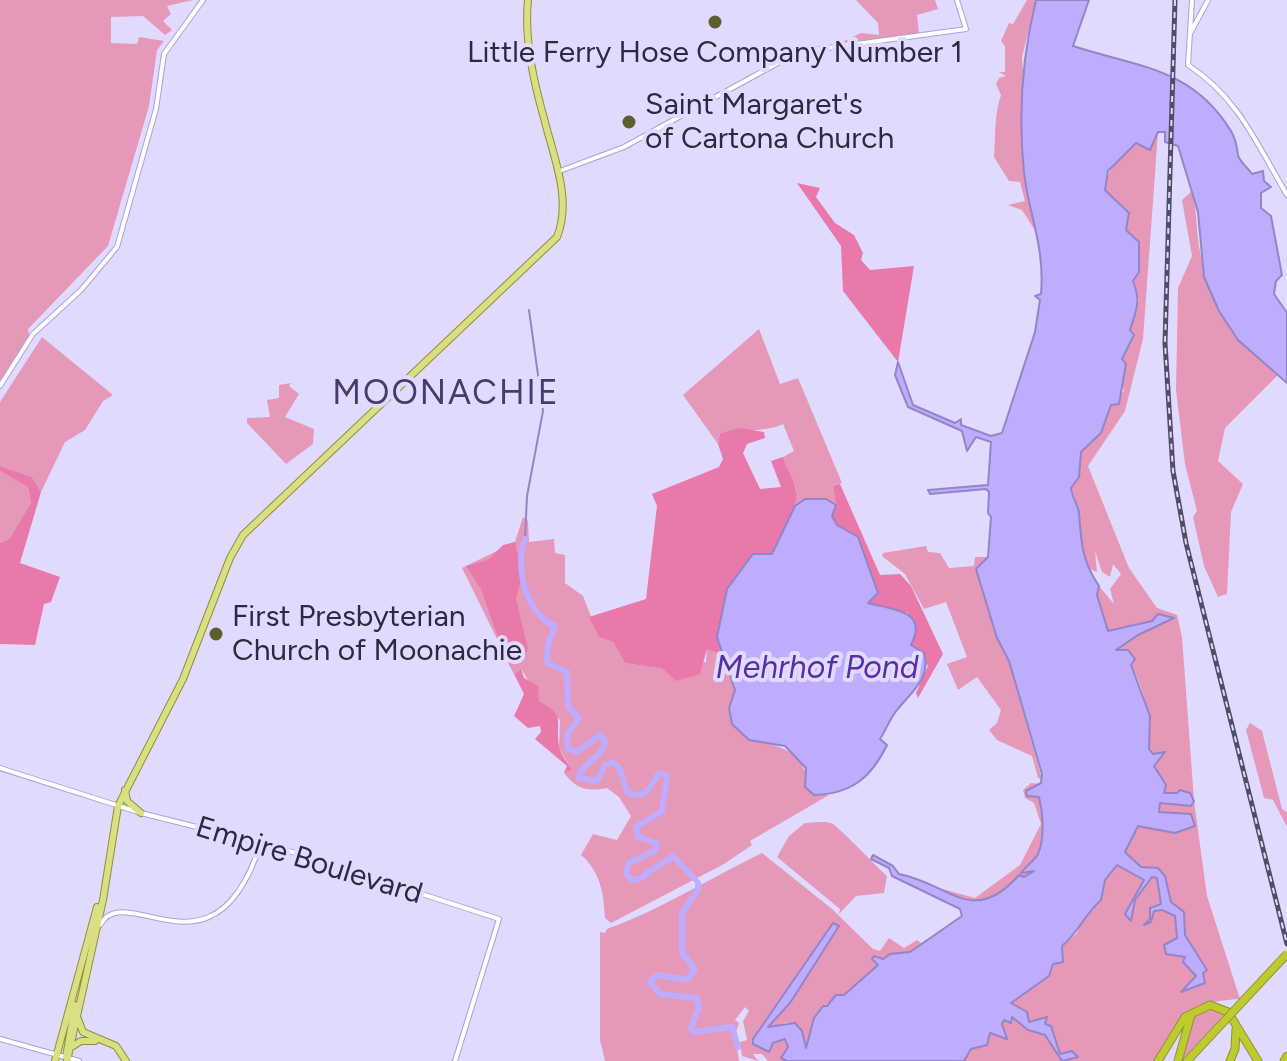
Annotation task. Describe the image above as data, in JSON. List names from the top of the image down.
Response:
{
  "streets": {
    "street": ["Empire Boulevard"]
  },
  "districts": ["MOONACHIE"],
  "water": ["Mehrhof Pond"],
  "places": ["Little Ferry Hose Company Number 1", "Saint Margaret's of Cartona Church", "First Presbyterian Church of Moonachie"]
}
